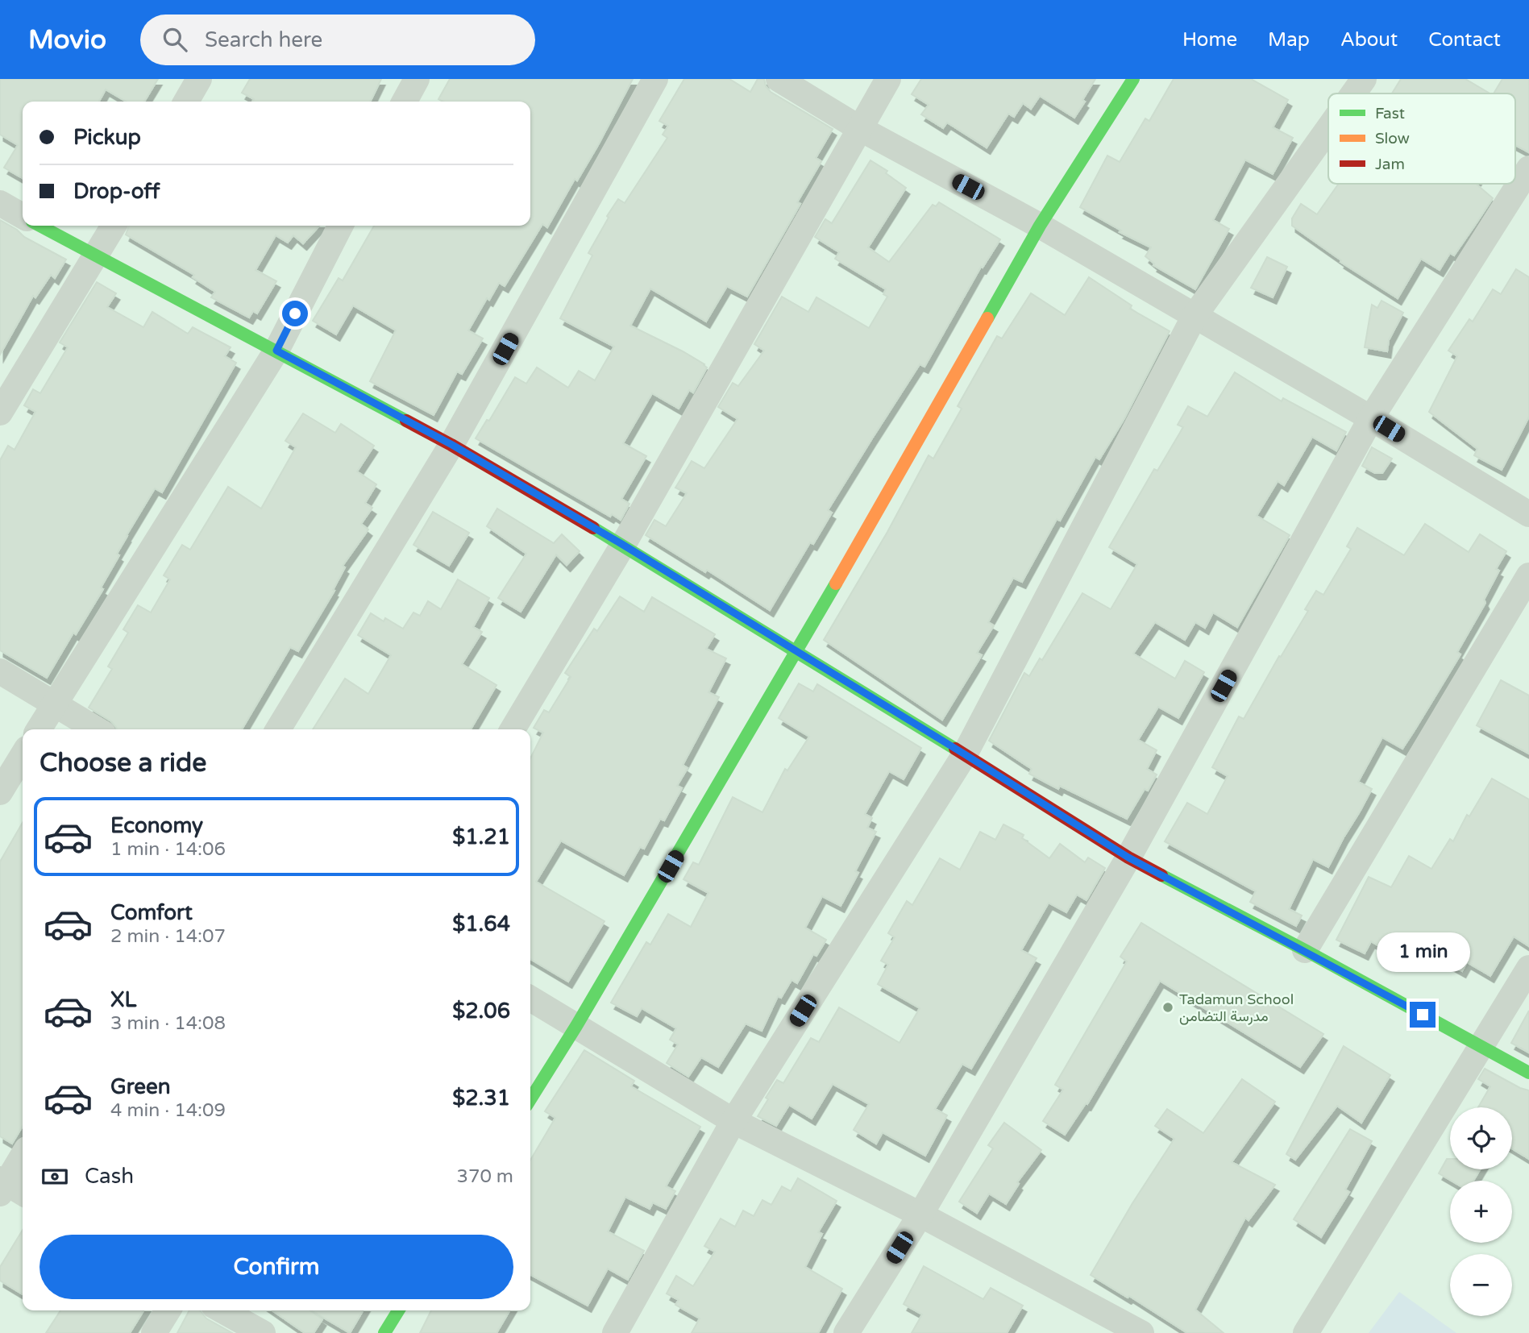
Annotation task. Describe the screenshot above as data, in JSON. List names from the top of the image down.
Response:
{
  "places": ["Tadamun School مدرسة التضامن"],
  "legend": ["Fast", "Slow", "Jam"],
  "page": {
    "header": "Movio",
    "search": "Search here",
    "nav": [
      "Home",
      "Map",
      "About",
      "Contact"
    ],
    "banner": ["Pickup", "Drop-off"],
    "heading": "Choose a ride",
    "list": [
      {
        "name": "Economy",
        "note": "1 min · 14:06",
        "value": "$1.21"
      },
      {
        "name": "Comfort",
        "note": "2 min · 14:07",
        "value": "$1.64"
      },
      {
        "name": "XL",
        "note": "3 min · 14:08",
        "value": "$2.06"
      },
      {
        "name": "Green",
        "note": "4 min · 14:09",
        "value": "$2.31"
      }
    ],
    "bubble": "1 min",
    "map_buttons": ["+", "−"],
    "pay": ["Cash", "370 m"],
    "buttons": "Confirm"
  }
}
